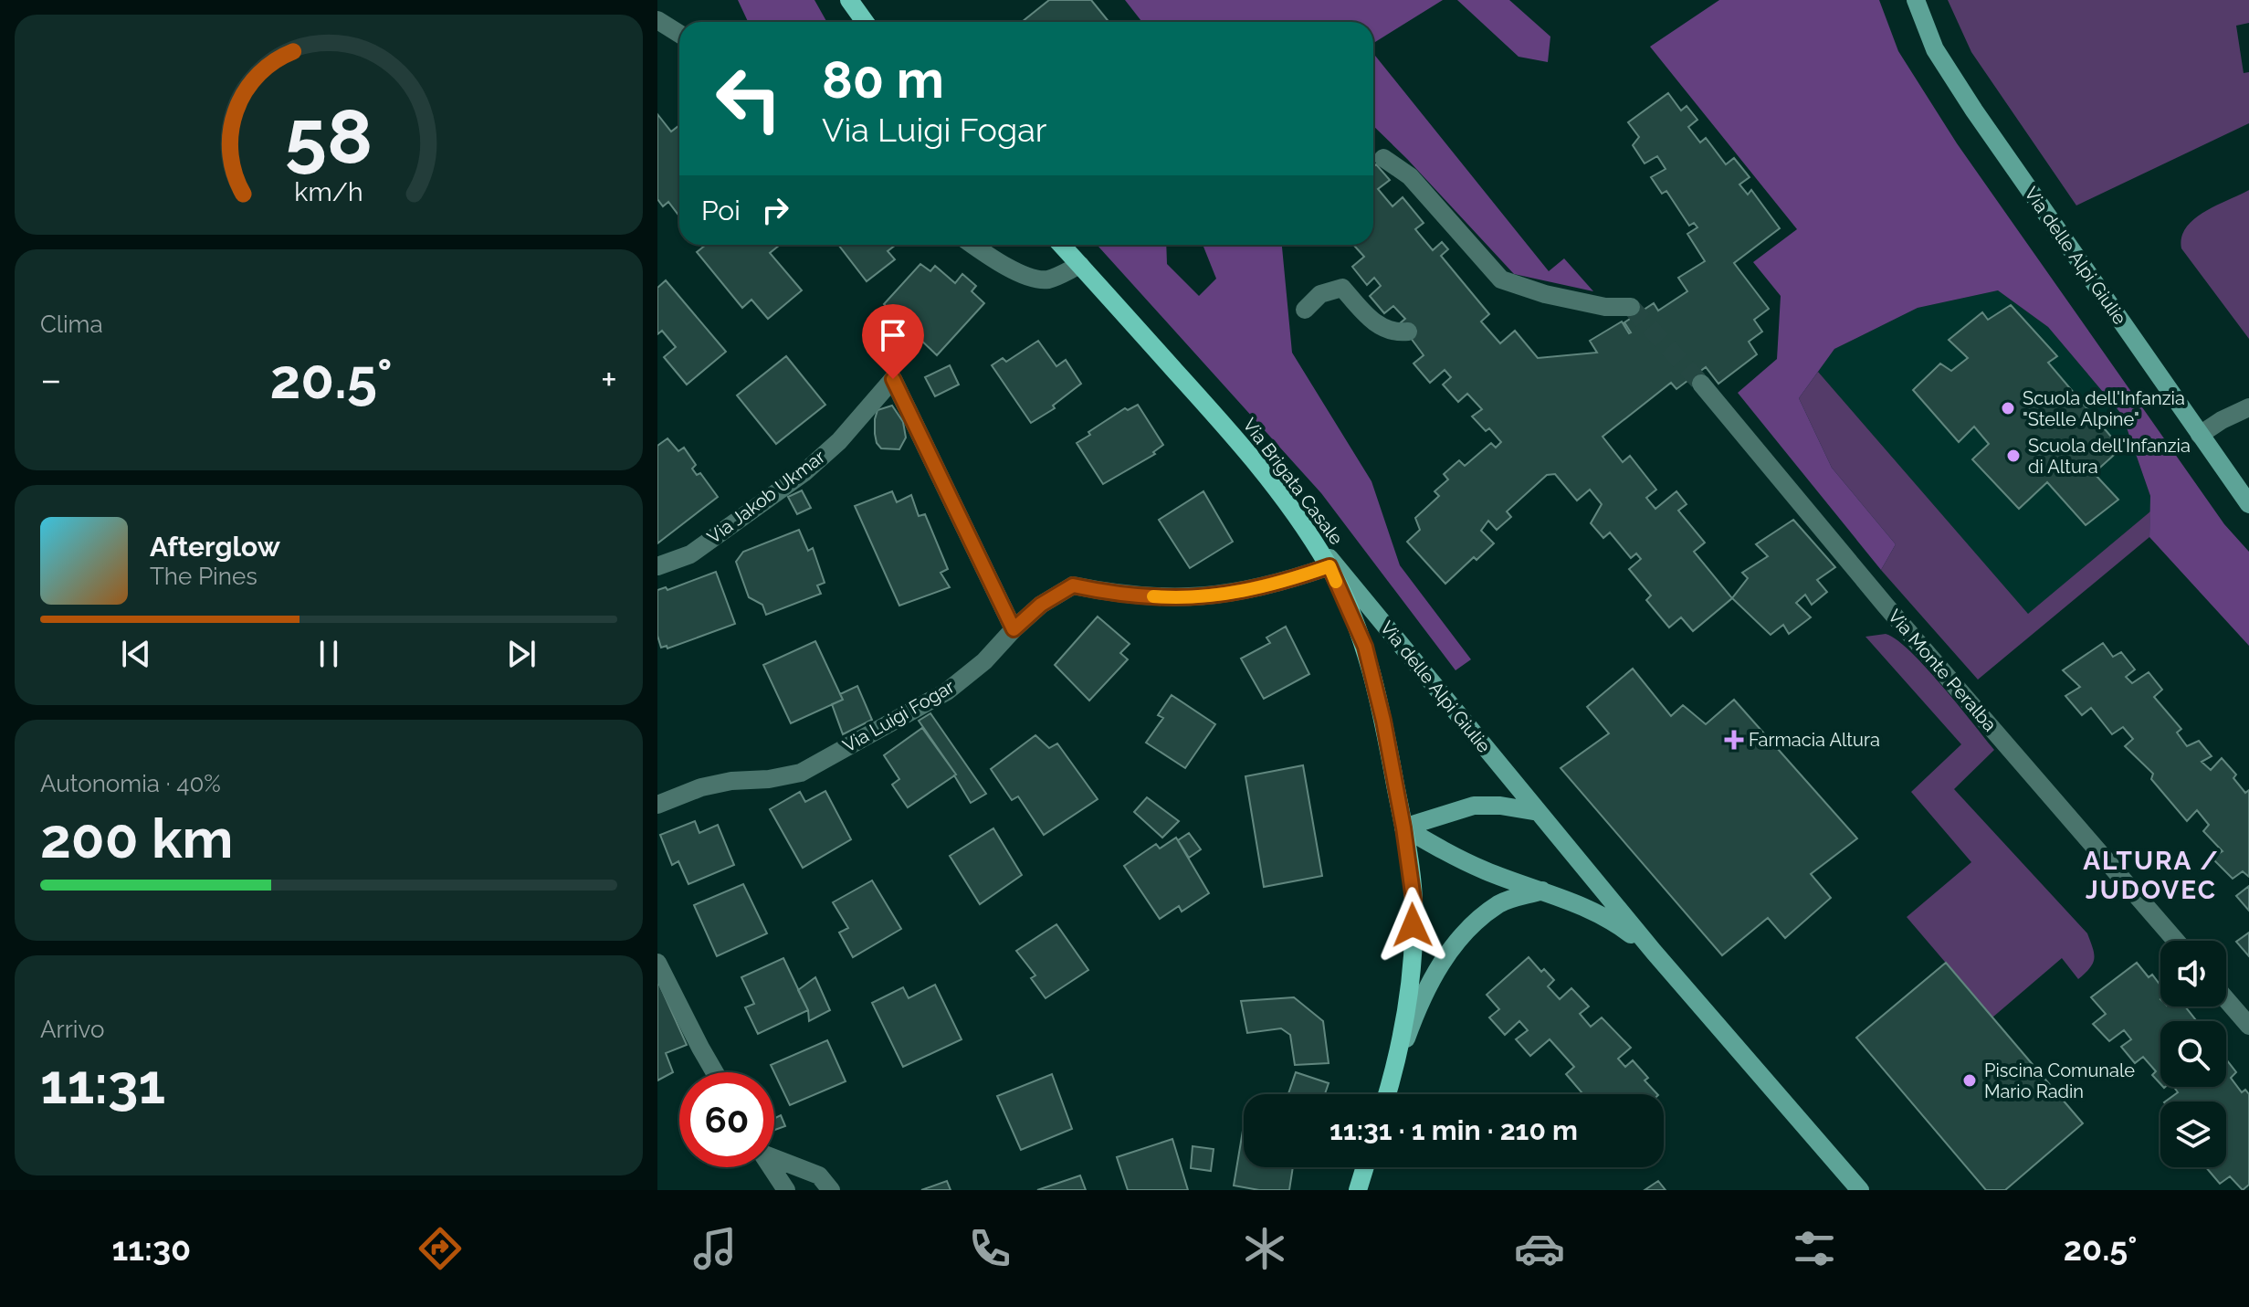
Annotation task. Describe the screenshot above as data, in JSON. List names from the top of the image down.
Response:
{
  "streets": {
    "main road": ["Via Brigata Casale"],
    "street": [
      "Via delle Alpi Giulie",
      "Via Jakob Ukmar",
      "Via Monte Peralba",
      "Via Luigi Fogar"
    ]
  },
  "crossings": [
    ["Via delle Alpi Giulie", "Via Brigata Casale"],
    ["Via Brigata Casale", "Via Luigi Fogar"],
    ["Via Jakob Ukmar", "Via Luigi Fogar"]
  ],
  "districts": ["ALTURA / JUDOVEC"],
  "places": {
    "other": ["Scuola dell'Infanzia \"Stelle Alpine\"", "Scuola dell'Infanzia di Altura", "Piscina Comunale Mario Radin"],
    "health": ["Farmacia Altura"]
  },
  "page": {
    "turn": ["80 m", "Via Luigi Fogar"],
    "then": "Poi",
    "tile": [
      "Clima",
      ["Autonomia · 40%", "200 km"],
      ["Arrivo", "11:31"]
    ],
    "heat": ["−", "20.5°", "+"],
    "song": ["Afterglow", "The Pines"],
    "limit": "60",
    "trip": "11:31 · 1 min · 210 m",
    "tabs": ["11:30", "20.5°"],
    "gauge": ["58", "km/h"]
  }
}
